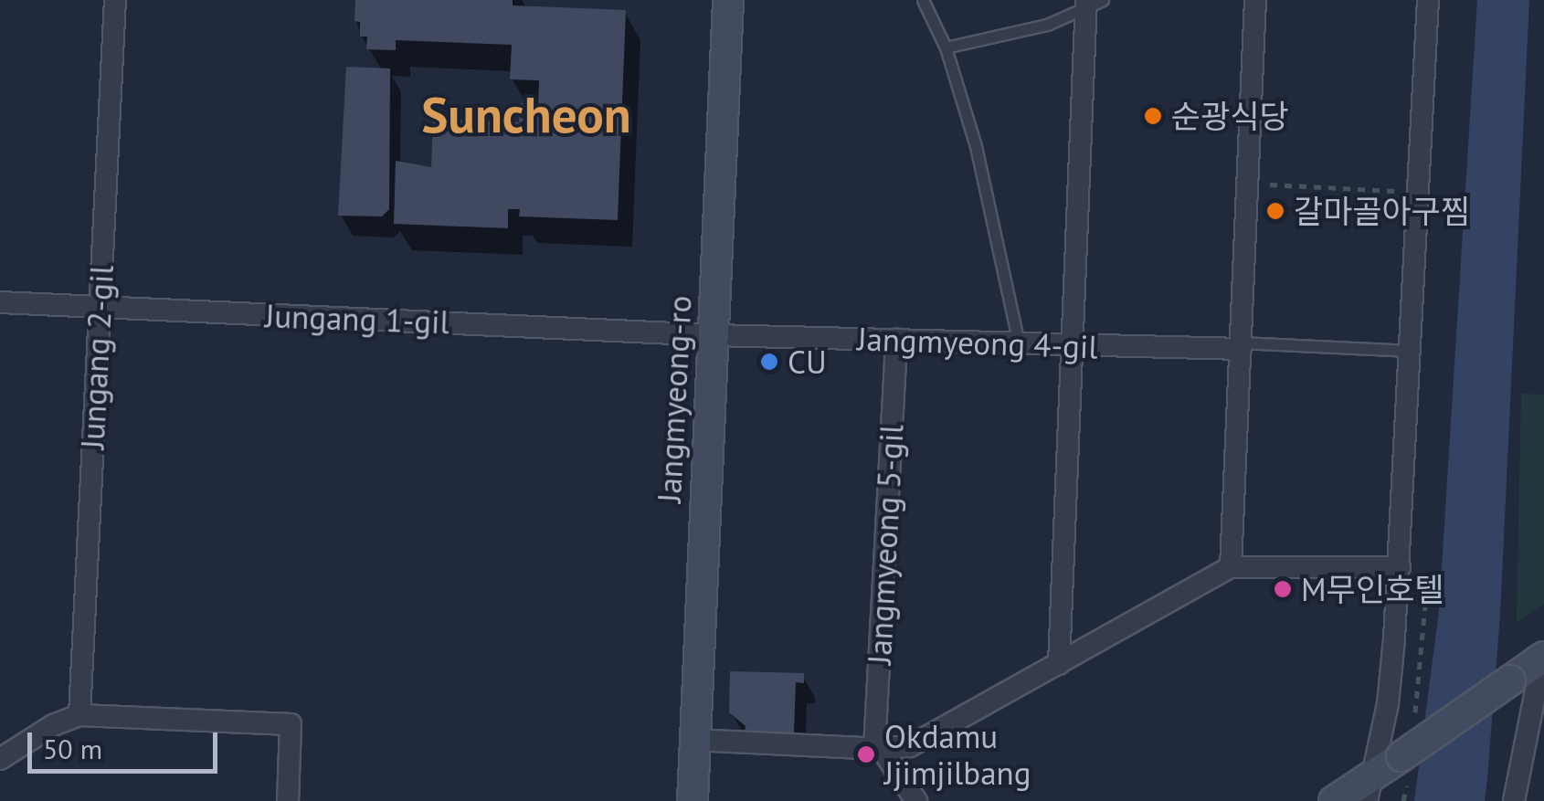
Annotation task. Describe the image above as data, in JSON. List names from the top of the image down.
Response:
{
  "streets": {
    "street": [
      "Jungang 1-gil",
      "Jangmyeong 4-gil",
      "Jungang 2-gil",
      "Jangmyeong-ro",
      "Jangmyeong 5-gil"
    ]
  },
  "crossings": [
    ["Jungang 1-gil", "Jangmyeong 4-gil"],
    ["Jungang 1-gil", "Jungang 2-gil"],
    ["Jungang 1-gil", "Jangmyeong-ro"],
    ["Jangmyeong 4-gil", "Jangmyeong-ro"],
    ["Jangmyeong 4-gil", "Jangmyeong 5-gil"]
  ],
  "districts": ["Suncheon"],
  "places": [
    "순광식당",
    "갈마골아구찜",
    "CU",
    "M무인호텔",
    "Okdamu Jjimjilbang"
  ],
  "scale_bar": "50 m"
}
